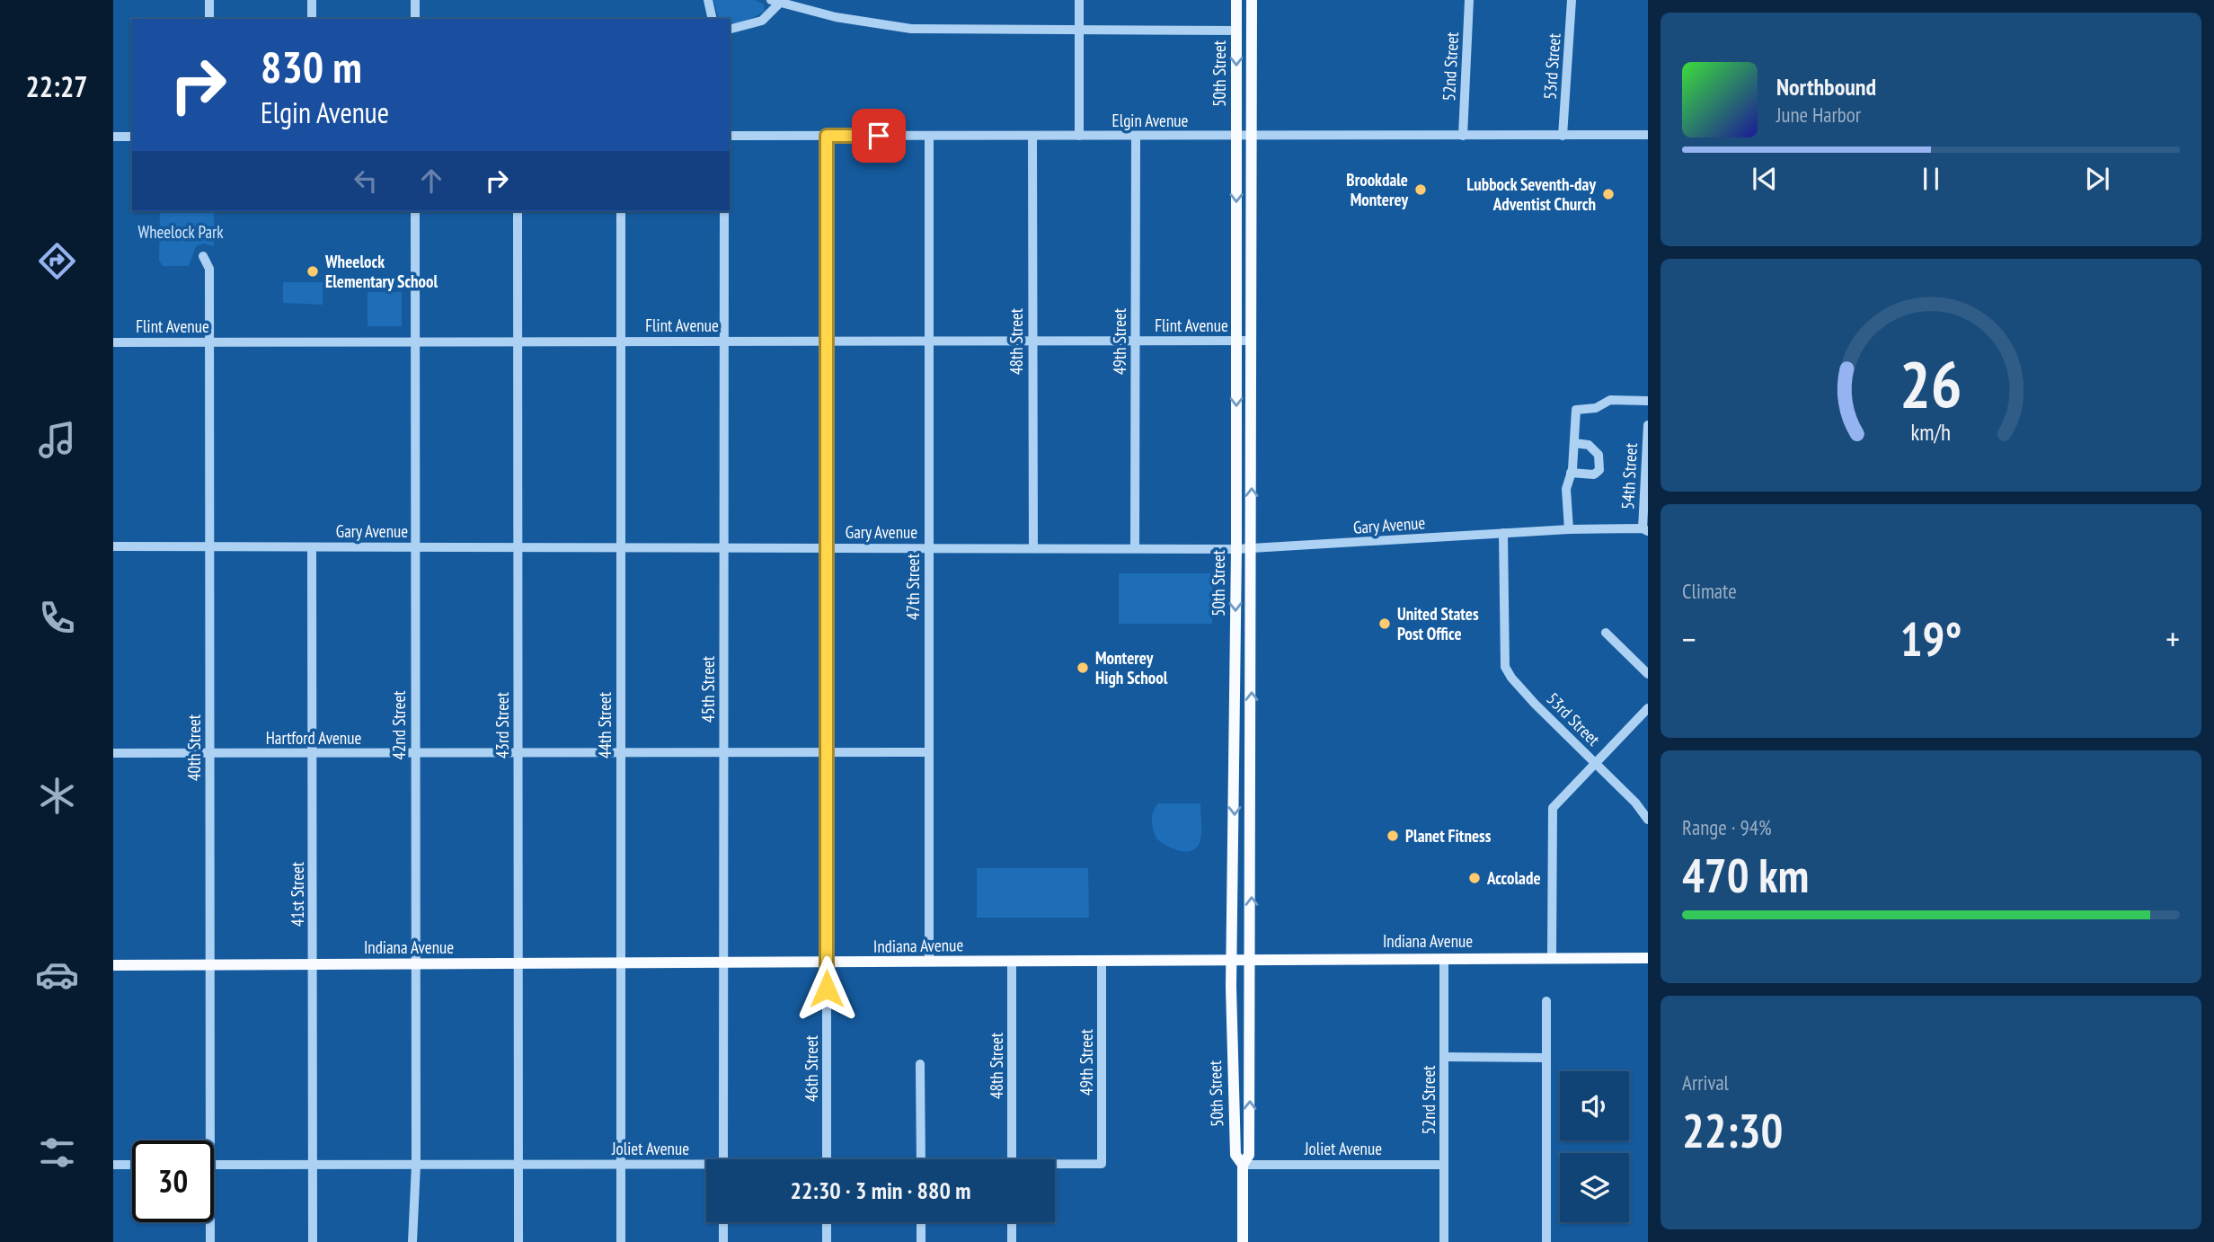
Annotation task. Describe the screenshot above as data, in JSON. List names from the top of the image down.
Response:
{
  "streets": {
    "main road": ["50th Street", "Indiana Avenue"],
    "street": [
      "52nd Street",
      "53rd Street",
      "Elgin Avenue",
      "Flint Avenue",
      "48th Street",
      "49th Street",
      "54th Street",
      "Gary Avenue",
      "47th Street",
      "45th Street",
      "42nd Street",
      "43rd Street",
      "44th Street",
      "Hartford Avenue",
      "40th Street",
      "41st Street",
      "46th Street",
      "Joliet Avenue"
    ]
  },
  "crossings": [
    ["52nd Street", "Elgin Avenue"],
    ["52nd Street", "Indiana Avenue"],
    ["52nd Street", "Joliet Avenue"],
    ["53rd Street", "Elgin Avenue"],
    ["53rd Street", "Gary Avenue"],
    ["53rd Street", "Indiana Avenue"],
    ["50th Street", "Elgin Avenue"],
    ["50th Street", "Flint Avenue"],
    ["50th Street", "Gary Avenue"],
    ["50th Street", "Indiana Avenue"],
    ["50th Street", "Joliet Avenue"],
    ["Elgin Avenue", "48th Street"],
    ["Elgin Avenue", "49th Street"],
    ["Elgin Avenue", "47th Street"],
    ["Elgin Avenue", "46th Street"],
    ["Flint Avenue", "48th Street"],
    ["Flint Avenue", "49th Street"],
    ["Flint Avenue", "47th Street"],
    ["Flint Avenue", "45th Street"],
    ["Flint Avenue", "42nd Street"],
    ["Flint Avenue", "43rd Street"],
    ["Flint Avenue", "44th Street"],
    ["Flint Avenue", "40th Street"],
    ["Flint Avenue", "46th Street"],
    ["48th Street", "Gary Avenue"],
    ["48th Street", "Indiana Avenue"],
    ["49th Street", "Gary Avenue"],
    ["49th Street", "Indiana Avenue"],
    ["49th Street", "Joliet Avenue"],
    ["54th Street", "Gary Avenue"],
    ["Gary Avenue", "47th Street"],
    ["Gary Avenue", "45th Street"],
    ["Gary Avenue", "42nd Street"],
    ["Gary Avenue", "43rd Street"],
    ["Gary Avenue", "44th Street"],
    ["Gary Avenue", "40th Street"],
    ["Gary Avenue", "41st Street"],
    ["Gary Avenue", "46th Street"],
    ["47th Street", "Hartford Avenue"],
    ["47th Street", "Indiana Avenue"],
    ["45th Street", "Hartford Avenue"],
    ["45th Street", "Indiana Avenue"],
    ["42nd Street", "Hartford Avenue"],
    ["42nd Street", "Indiana Avenue"],
    ["42nd Street", "Joliet Avenue"],
    ["43rd Street", "Hartford Avenue"],
    ["43rd Street", "Indiana Avenue"],
    ["43rd Street", "Joliet Avenue"],
    ["44th Street", "Hartford Avenue"],
    ["44th Street", "Indiana Avenue"],
    ["44th Street", "Joliet Avenue"],
    ["Hartford Avenue", "40th Street"],
    ["Hartford Avenue", "41st Street"],
    ["Hartford Avenue", "46th Street"],
    ["40th Street", "Indiana Avenue"],
    ["41st Street", "Indiana Avenue"],
    ["41st Street", "Joliet Avenue"],
    ["Indiana Avenue", "46th Street"]
  ],
  "parks": ["Wheelock Park"],
  "places": [
    "Brookdale Monterey",
    "Lubbock Seventh-day Adventist Church",
    "Wheelock Elementary School",
    "United States Post Office",
    "Monterey High School",
    "Planet Fitness",
    "Accolade"
  ],
  "page": {
    "tabs": "22:27",
    "turn": ["830 m", "Elgin Avenue"],
    "song": ["Northbound", "June Harbor"],
    "tile": [
      "Climate",
      ["Range · 94%", "470 km"],
      ["Arrival", "22:30"]
    ],
    "heat": ["−", "19°", "+"],
    "limit": "30",
    "trip": "22:30 · 3 min · 880 m",
    "gauge": ["26", "km/h"]
  }
}
